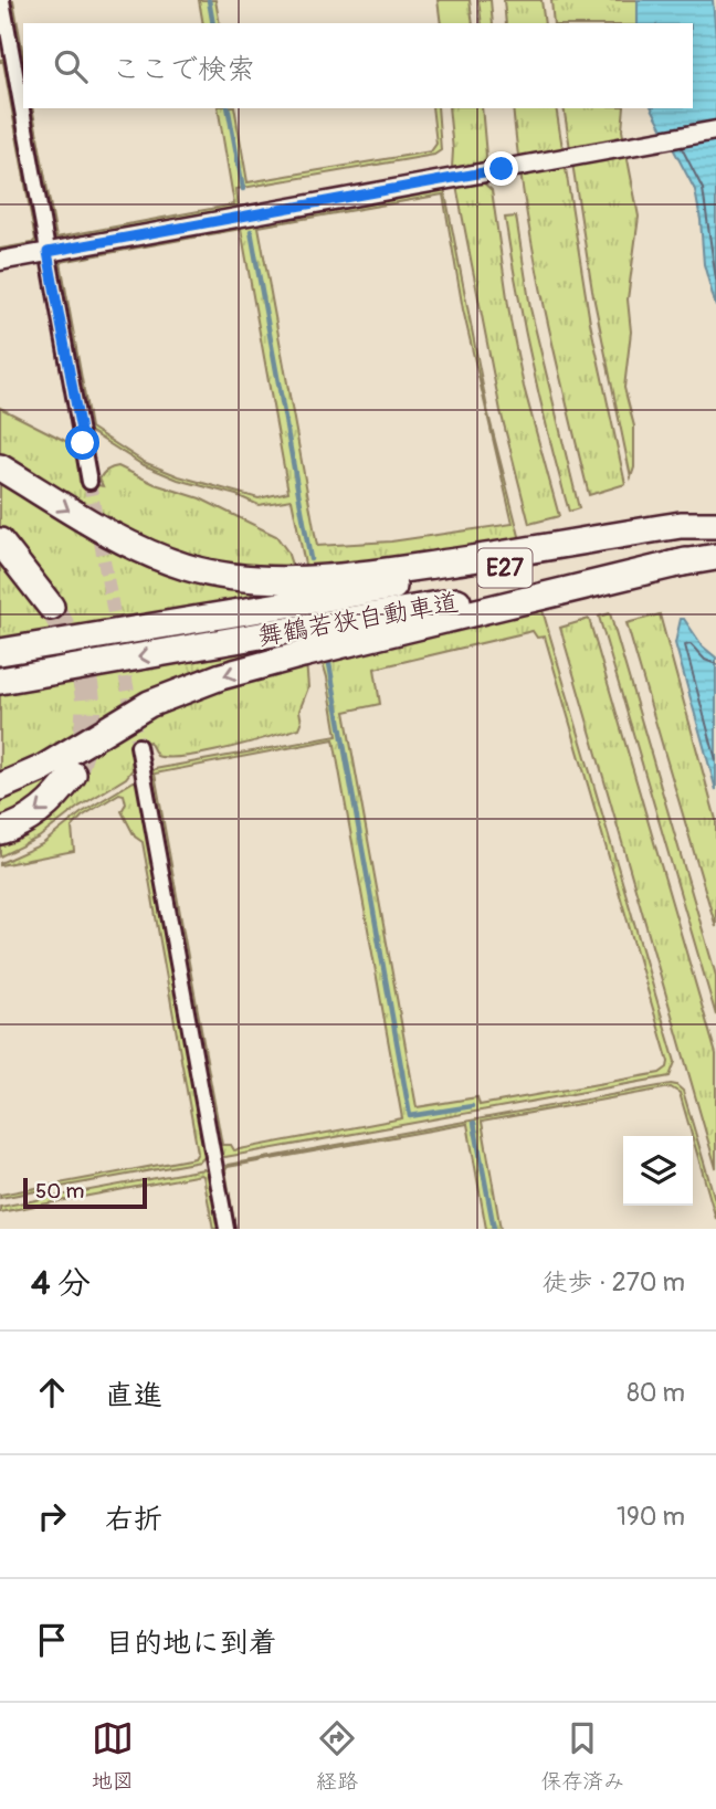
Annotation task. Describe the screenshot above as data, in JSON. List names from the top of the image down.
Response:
{
  "streets": {
    "highway": ["E27", "舞鶴若狭自動車道"]
  },
  "scale_bar": "50 m",
  "page": {
    "search": "ここで検索",
    "scale": "50 m",
    "heading": ["4 分", "徒歩 · 270 m"],
    "list": [
      ["直進", "80 m"],
      ["右折", "190 m"],
      "目的地に到着"
    ],
    "nav": ["地図", "経路", "保存済み"]
  }
}
